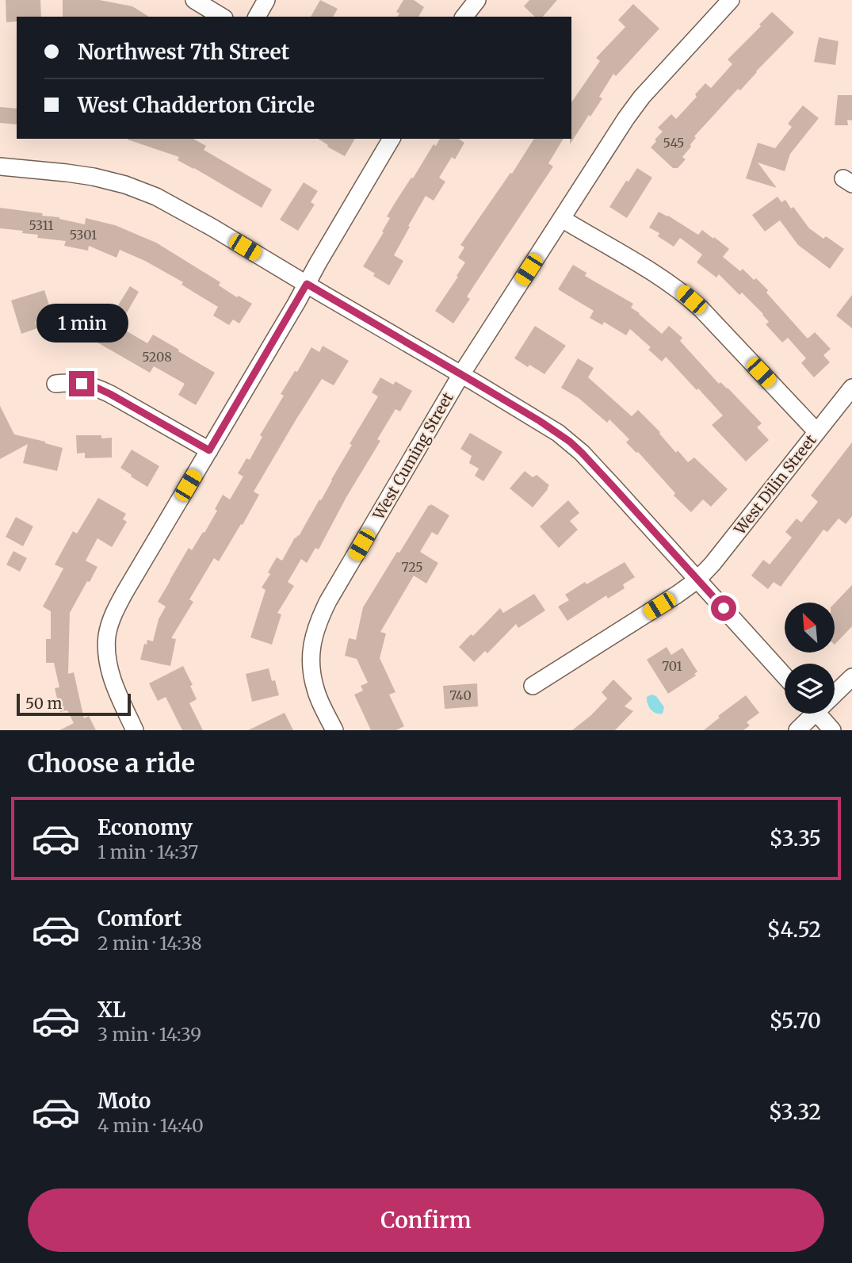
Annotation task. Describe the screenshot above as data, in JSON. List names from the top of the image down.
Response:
{
  "streets": {
    "street": ["West Cuming Street", "West Dilin Street"]
  },
  "house_numbers": [
    "545",
    "5311",
    "5301",
    "5208",
    "725",
    "701",
    "740"
  ],
  "scale_bar": "50 m",
  "north": "top left",
  "page": {
    "banner": ["Northwest 7th Street", "West Chadderton Circle"],
    "bubble": "1 min",
    "scale": "50 m",
    "heading": "Choose a ride",
    "list": [
      {
        "name": "Economy",
        "note": "1 min · 14:37",
        "value": "$3.35"
      },
      {
        "name": "Comfort",
        "note": "2 min · 14:38",
        "value": "$4.52"
      },
      {
        "name": "XL",
        "note": "3 min · 14:39",
        "value": "$5.70"
      },
      {
        "name": "Moto",
        "note": "4 min · 14:40",
        "value": "$3.32"
      }
    ],
    "buttons": "Confirm"
  }
}
